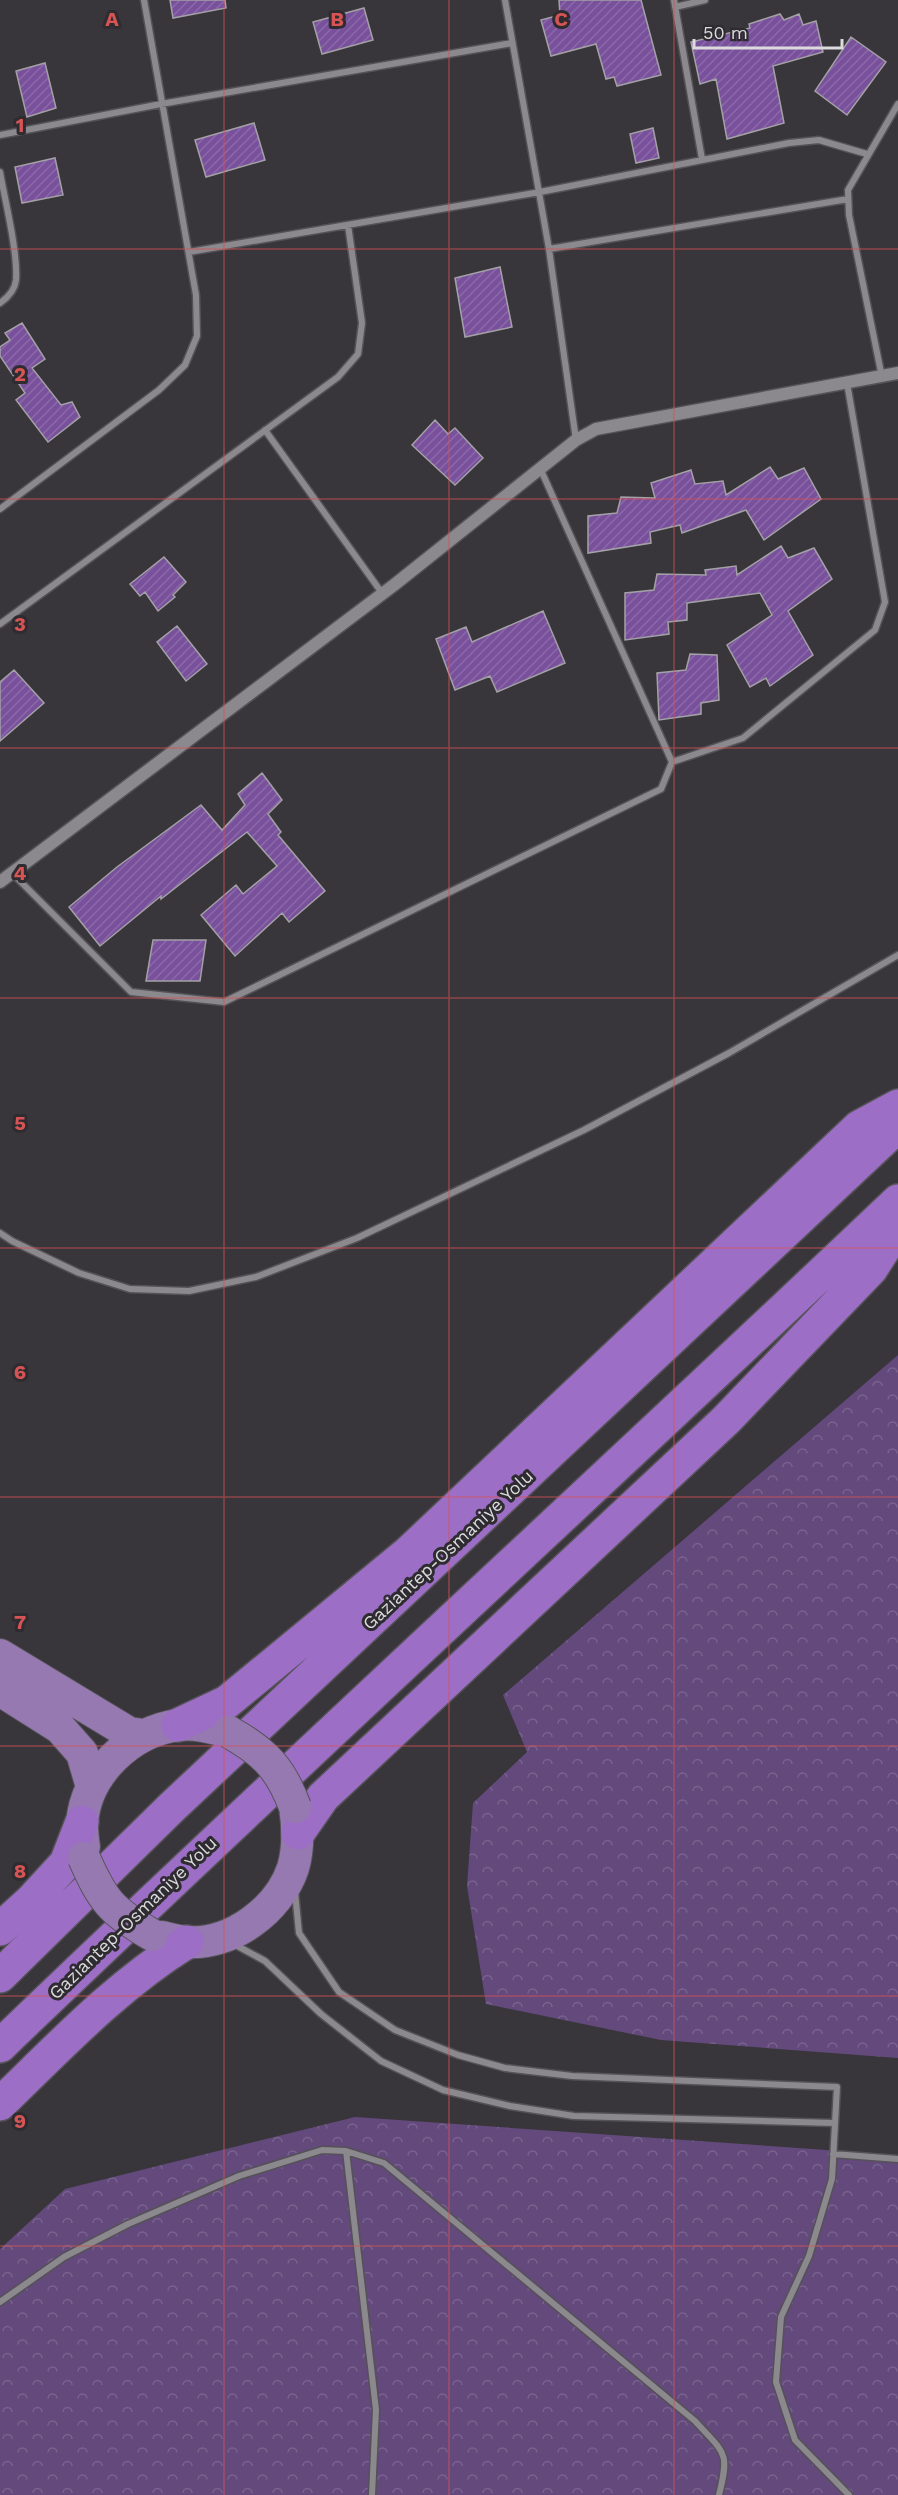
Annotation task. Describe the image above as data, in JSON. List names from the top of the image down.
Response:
{
  "streets": {
    "highway": ["Gaziantep-Osmaniye Yolu"]
  },
  "scale_bar": "50 m",
  "grid": {
    "columns": ["A", "B", "C"],
    "rows": [
      "1",
      "2",
      "3",
      "4",
      "5",
      "6",
      "7",
      "8",
      "9"
    ]
  }
}
